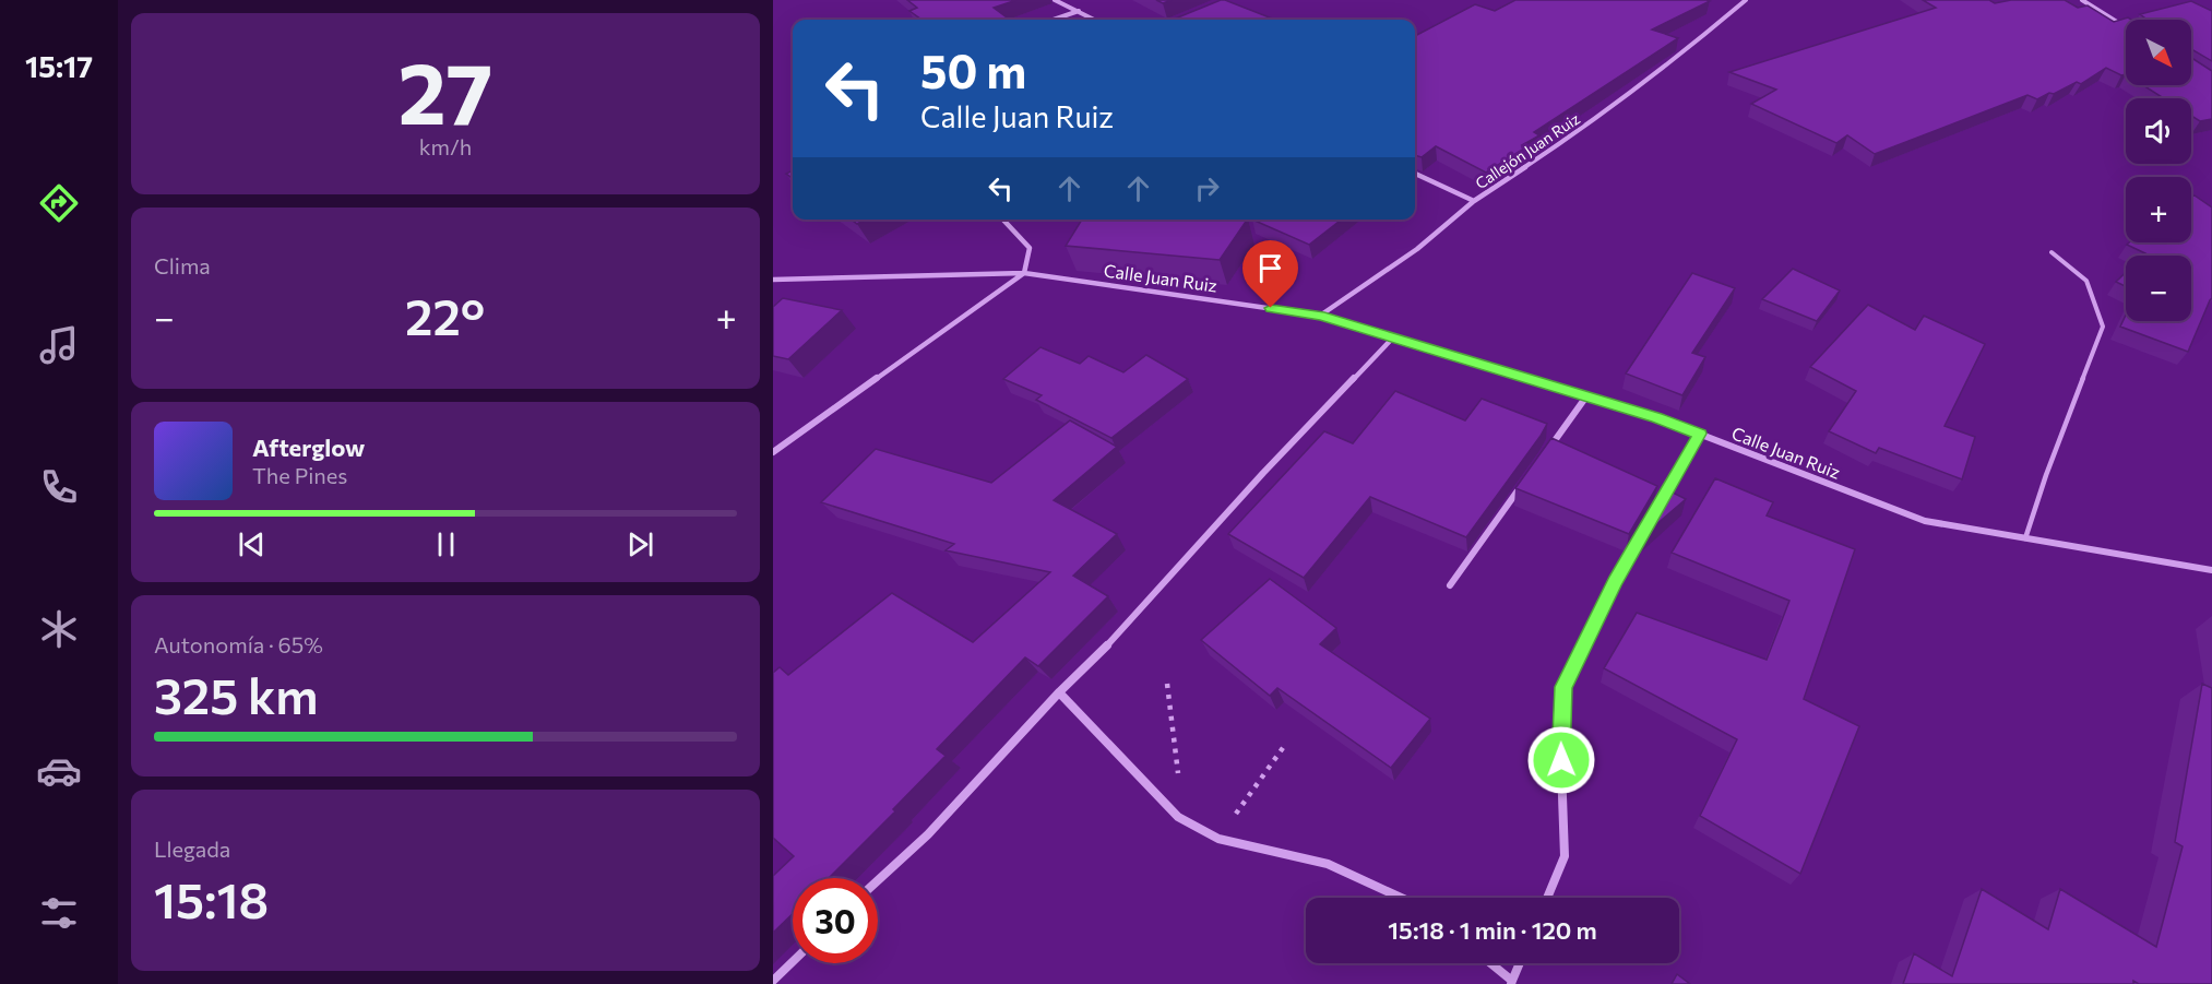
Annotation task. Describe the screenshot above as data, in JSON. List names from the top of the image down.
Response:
{
  "streets": {
    "street": ["Callejón Juan Ruiz", "Calle Juan Ruiz"]
  },
  "crossings": [
    ["Callejón Juan Ruiz", "Calle Juan Ruiz"]
  ],
  "north": "bottom right",
  "page": {
    "tabs": "15:17",
    "tile": [
      ["27", "km/h"],
      "Clima",
      ["Autonomía · 65%", "325 km"],
      ["Llegada", "15:18"]
    ],
    "map_buttons": ["+", "−"],
    "turn": ["50 m", "Calle Juan Ruiz"],
    "heat": ["−", "22°", "+"],
    "song": ["Afterglow", "The Pines"],
    "limit": "30",
    "trip": "15:18 · 1 min · 120 m"
  }
}
